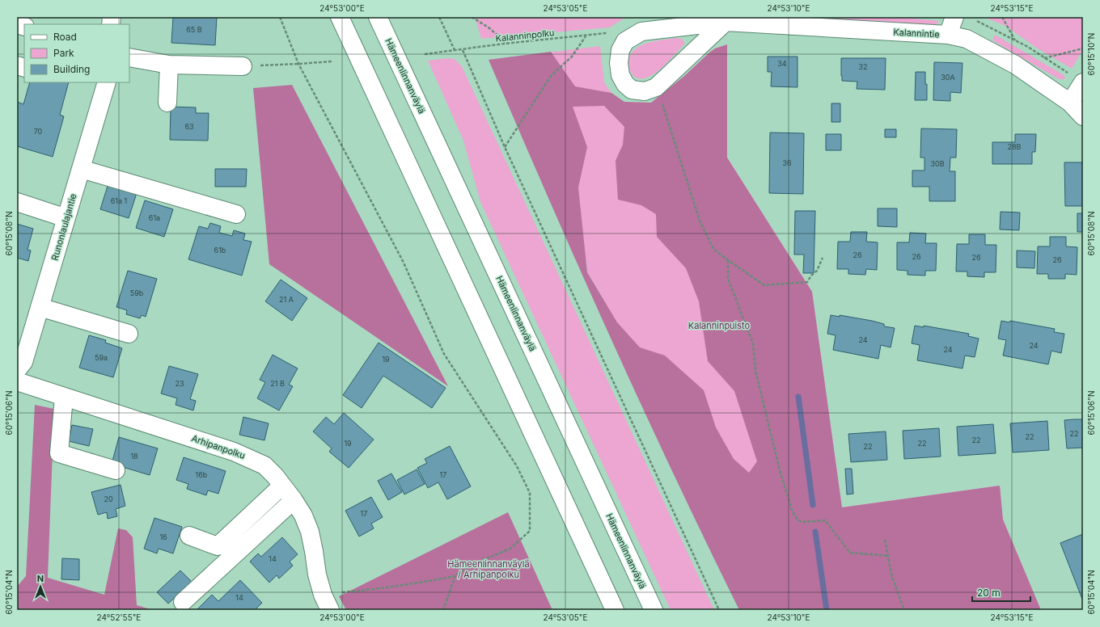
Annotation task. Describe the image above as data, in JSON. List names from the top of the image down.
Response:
{
  "streets": {
    "main road": [
      "Kalannintie",
      "Hämeenlinnanväylä",
      "Runonlaulajantie",
      "Arhipanpolku"
    ],
    "path": ["Kalanninpolku"]
  },
  "crossings": [
    ["Kalannintie", "Kalanninpolku"]
  ],
  "parks": ["Kalanninpuisto", "Hämeenlinnanväylä / Arhipanpolku"],
  "house_numbers": [
    "65 B",
    "34",
    "32",
    "30A",
    "63",
    "70",
    "28B",
    "36",
    "30B",
    "61a 1",
    "61a",
    "61b",
    "26",
    "26",
    "26",
    "26",
    "59b",
    "21 A",
    "24",
    "24",
    "24",
    "59a",
    "19",
    "23",
    "21 B",
    "22",
    "22",
    "22",
    "19",
    "22",
    "22",
    "18",
    "16b",
    "17",
    "20",
    "17",
    "16",
    "14",
    "14"
  ],
  "legend": ["Road", "Park", "Building"],
  "scale_bar": "20 m",
  "north": "top",
  "coordinates": [
    "24°53'00\"E",
    "24°53'05\"E",
    "24°53'10\"E",
    "24°53'15\"E",
    "60°15'10\"N",
    "60°15'08\"N",
    "60°15'06\"N",
    "60°15'04\"N",
    "24°52'55\"E"
  ]
}
